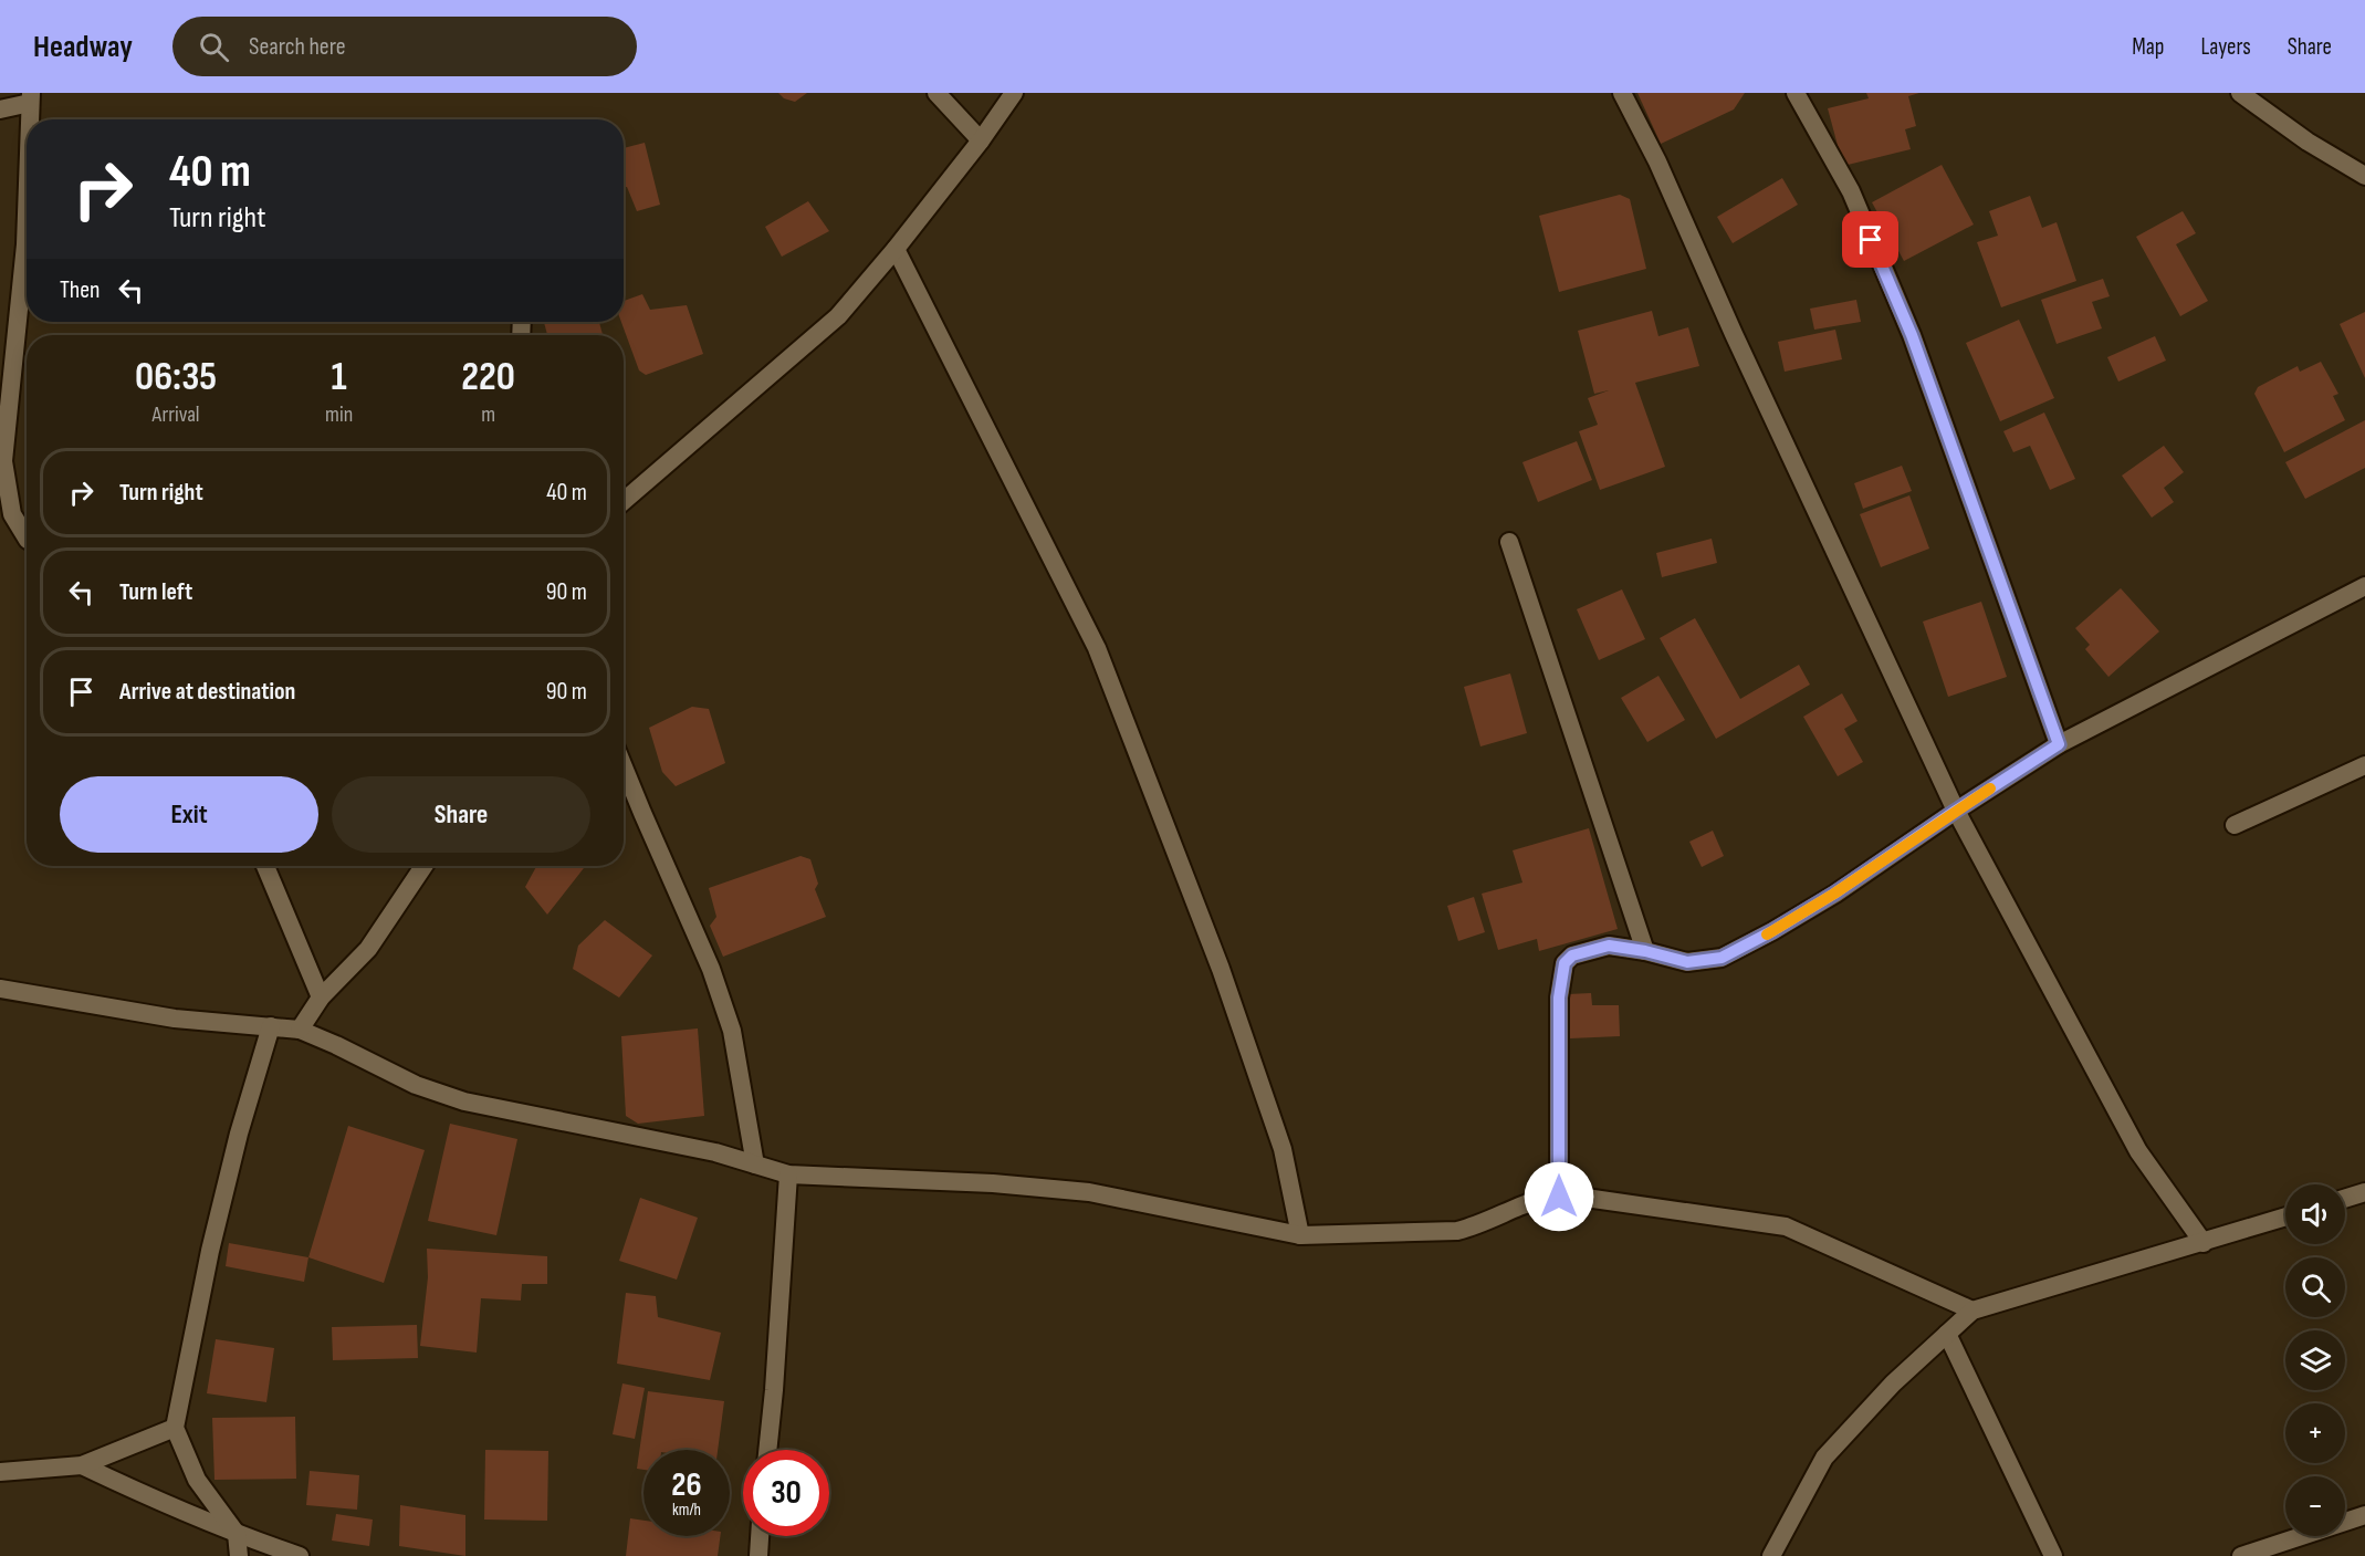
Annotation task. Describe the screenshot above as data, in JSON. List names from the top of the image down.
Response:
{
  "page": {
    "header": "Headway",
    "search": "Search here",
    "nav": ["Map", "Layers", "Share"],
    "turn": ["40 m", "Turn right"],
    "then": "Then",
    "eta": [
      "06:35",
      "Arrival",
      "1",
      "min",
      "220",
      "m"
    ],
    "list": [
      {
        "name": "Turn right",
        "value": "40 m"
      },
      {
        "name": "Turn left",
        "value": "90 m"
      },
      {
        "name": "Arrive at destination",
        "value": "90 m"
      }
    ],
    "buttons": ["Exit", "Share"],
    "map_buttons": ["+", "−"],
    "speed": "26 km/h",
    "limit": "30"
  }
}
